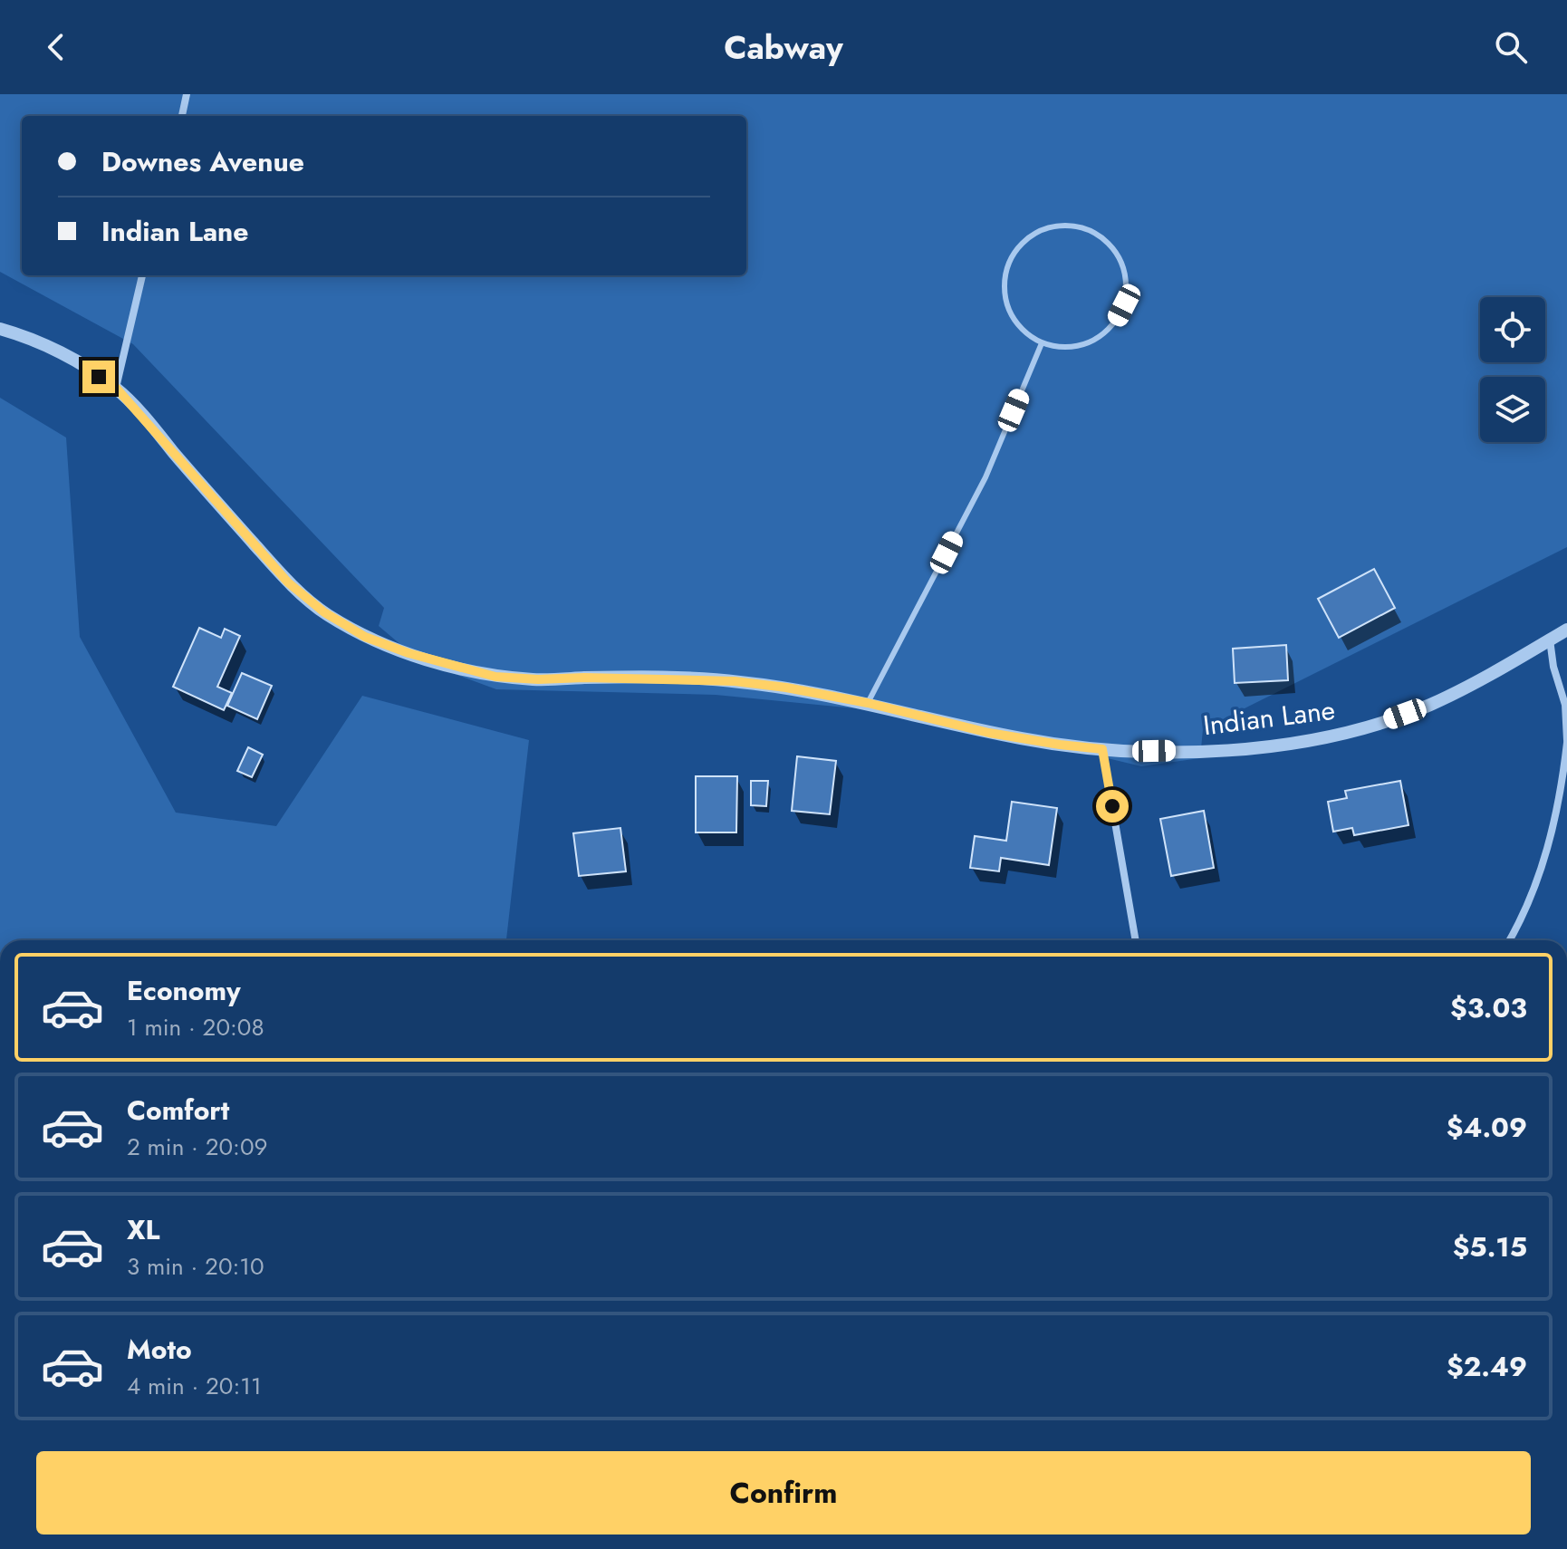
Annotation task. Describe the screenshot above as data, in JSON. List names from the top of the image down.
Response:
{
  "streets": {
    "street": ["Indian Lane"]
  },
  "page": {
    "header": "Cabway",
    "banner": ["Downes Avenue", "Indian Lane"],
    "list": [
      {
        "name": "Economy",
        "note": "1 min · 20:08",
        "value": "$3.03"
      },
      {
        "name": "Comfort",
        "note": "2 min · 20:09",
        "value": "$4.09"
      },
      {
        "name": "XL",
        "note": "3 min · 20:10",
        "value": "$5.15"
      },
      {
        "name": "Moto",
        "note": "4 min · 20:11",
        "value": "$2.49"
      }
    ],
    "buttons": "Confirm"
  }
}
